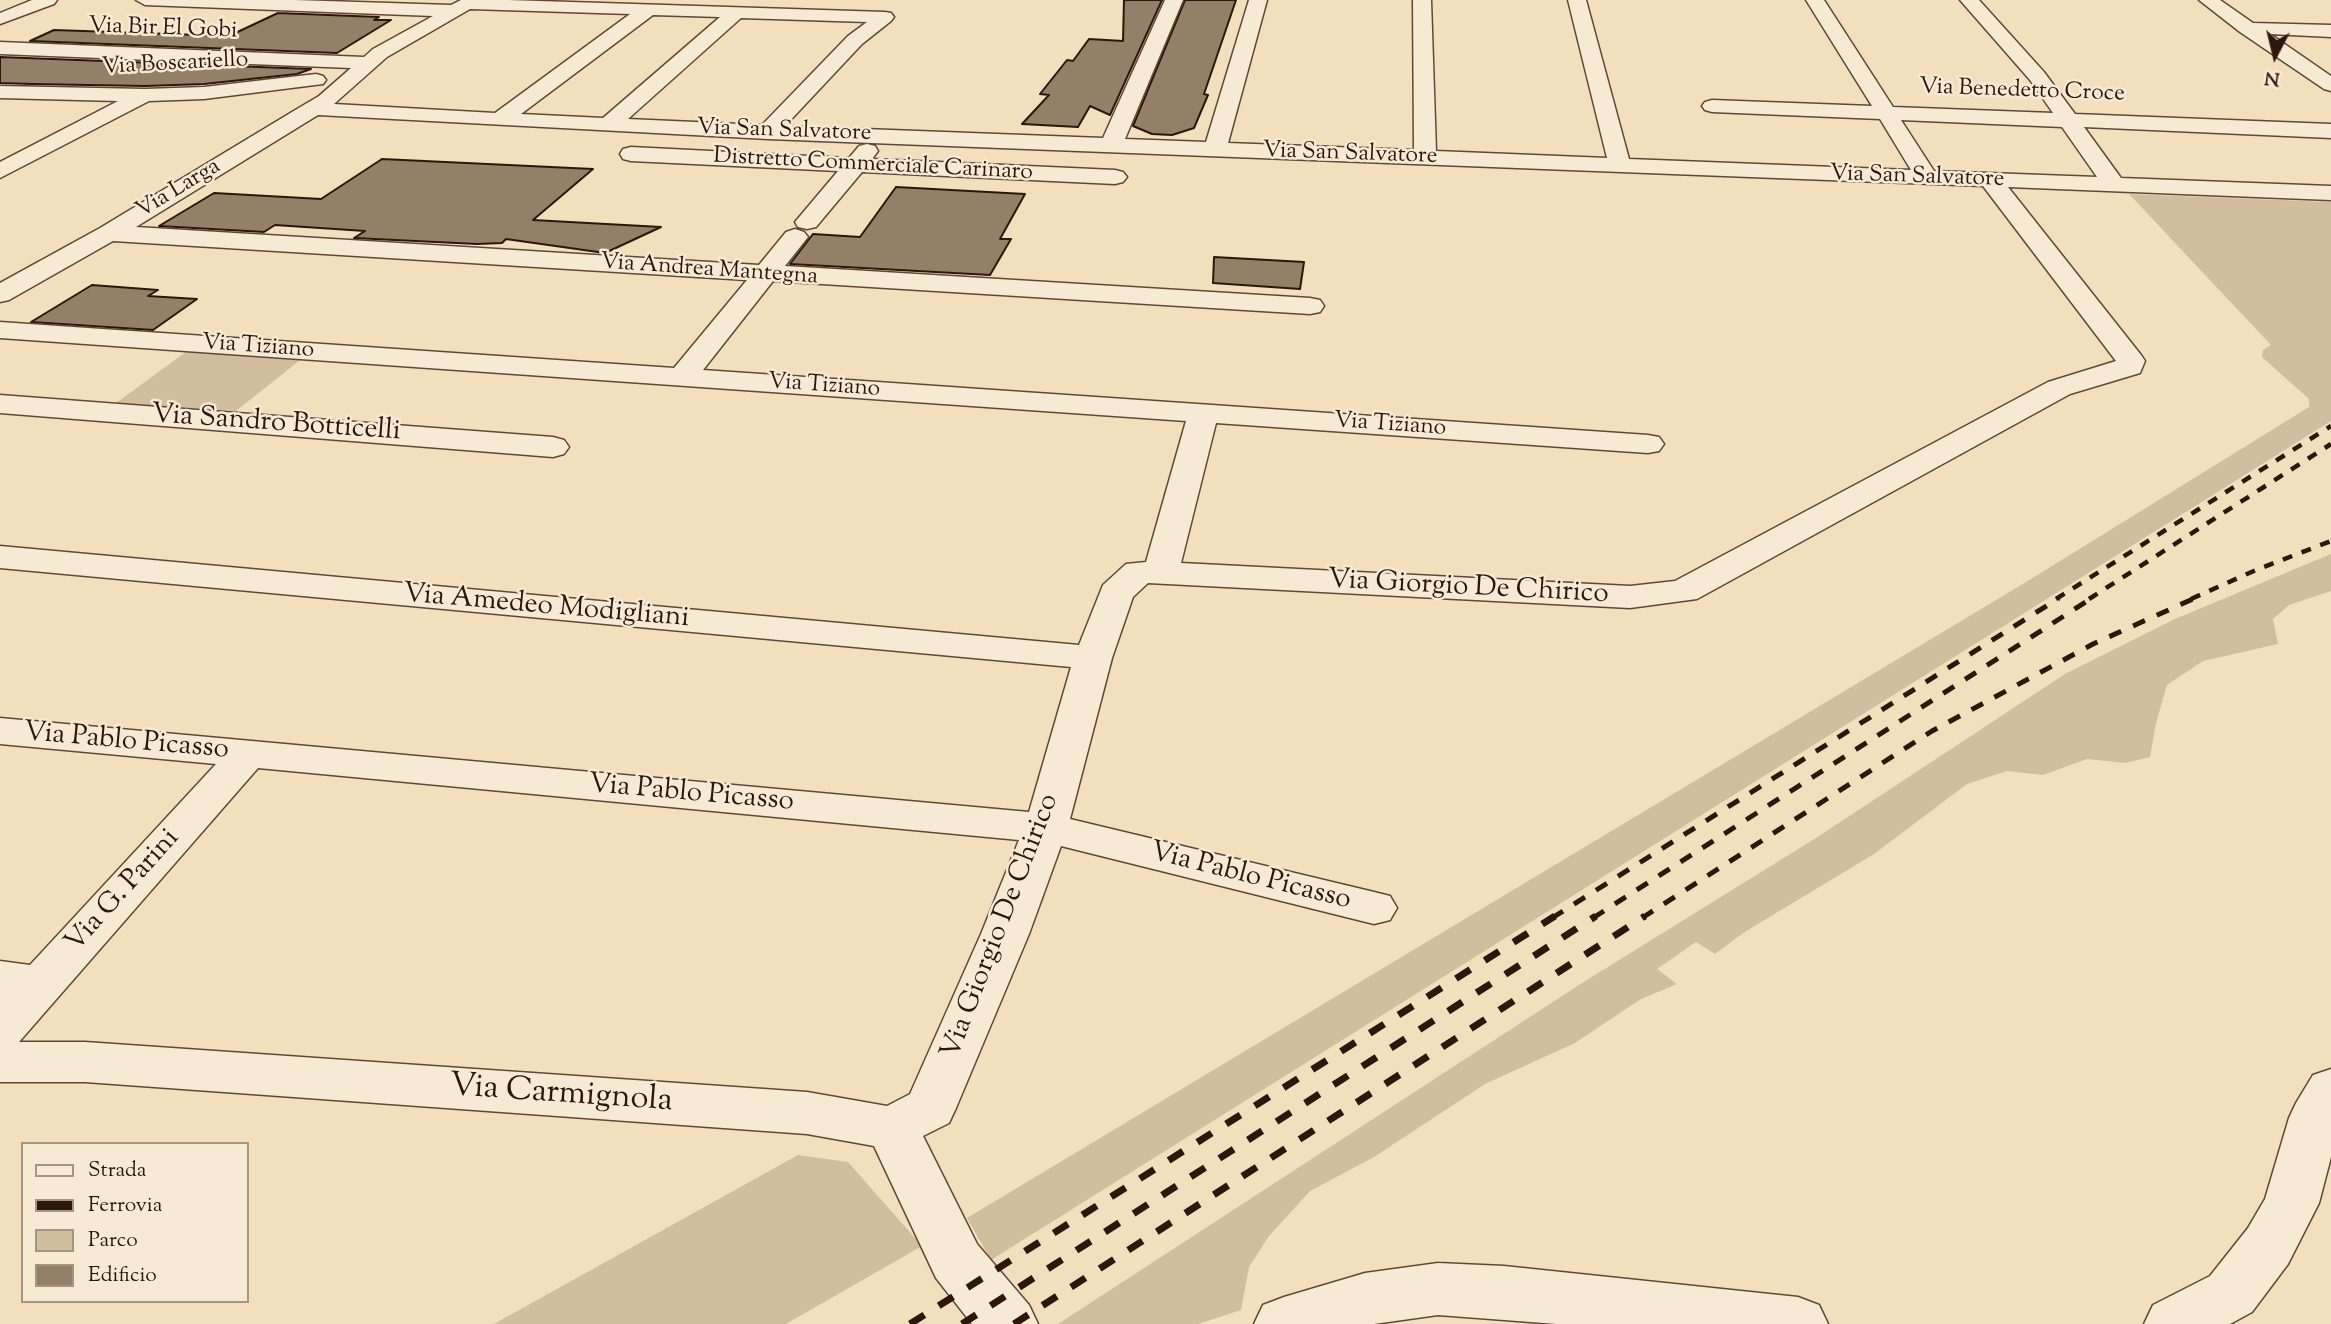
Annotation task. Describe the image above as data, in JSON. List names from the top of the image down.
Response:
{
  "streets": {
    "street": [
      "Via Bir El Gobi",
      "Via Boscariello",
      "Via Benedetto Croce",
      "Via San Salvatore",
      "Distretto Commerciale Carinaro",
      "Via Larga",
      "Via Andrea Mantegna",
      "Via Tiziano",
      "Via Sandro Botticelli",
      "Via Giorgio De Chirico",
      "Via Amedeo Modigliani",
      "Via Pablo Picasso",
      "Via G. Parini",
      "Via Carmignola"
    ]
  },
  "crossings": [
    ["Via Bir El Gobi", "Via Boscariello"],
    ["Via Bir El Gobi", "Via Larga"],
    ["Via Boscariello", "Via Larga"],
    ["Via San Salvatore", "Distretto Commerciale Carinaro"],
    ["Via San Salvatore", "Via Larga"],
    ["Via San Salvatore", "Via Giorgio De Chirico"],
    ["Via Larga", "Via Andrea Mantegna"],
    ["Via Giorgio De Chirico", "Via Amedeo Modigliani"],
    ["Via Giorgio De Chirico", "Via Pablo Picasso"],
    ["Via Giorgio De Chirico", "Via Carmignola"],
    ["Via Pablo Picasso", "Via G. Parini"]
  ],
  "legend": [
    "Strada",
    "Ferrovia",
    "Parco",
    "Edificio"
  ],
  "north": "bottom"
}
